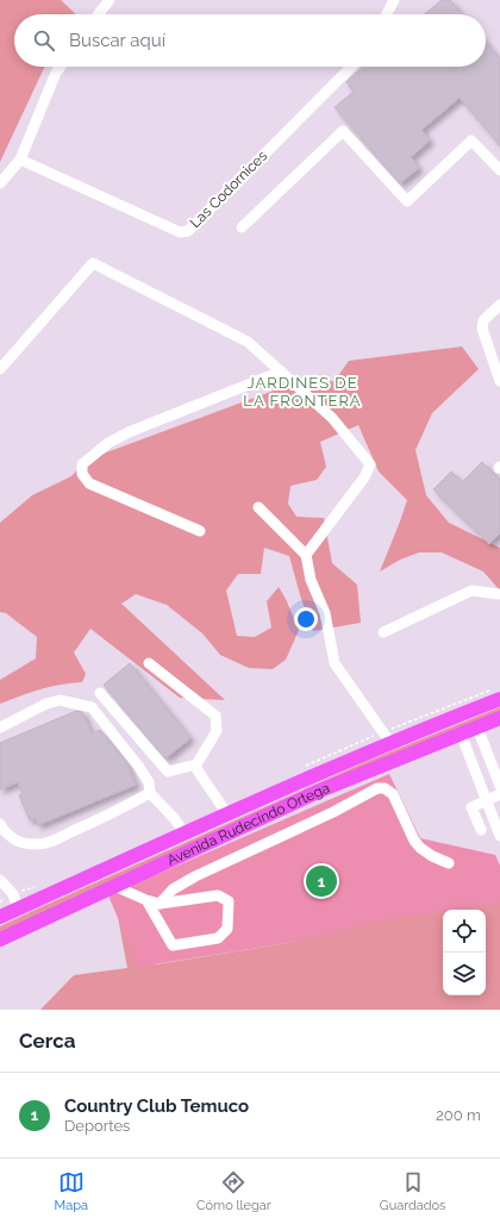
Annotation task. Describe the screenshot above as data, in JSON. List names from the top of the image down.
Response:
{
  "streets": {
    "main road": ["Avenida Rudecindo Ortega"],
    "street": ["Las Codornices"]
  },
  "districts": ["JARDINES DE LA FRONTERA"],
  "page": {
    "search": "Buscar aquí",
    "pins": "1",
    "heading": "Cerca",
    "list": [
      {
        "mark": "1",
        "name": "Country Club Temuco",
        "note": "Deportes",
        "value": "200 m"
      }
    ],
    "nav": ["Mapa", "Cómo llegar", "Guardados"]
  }
}
